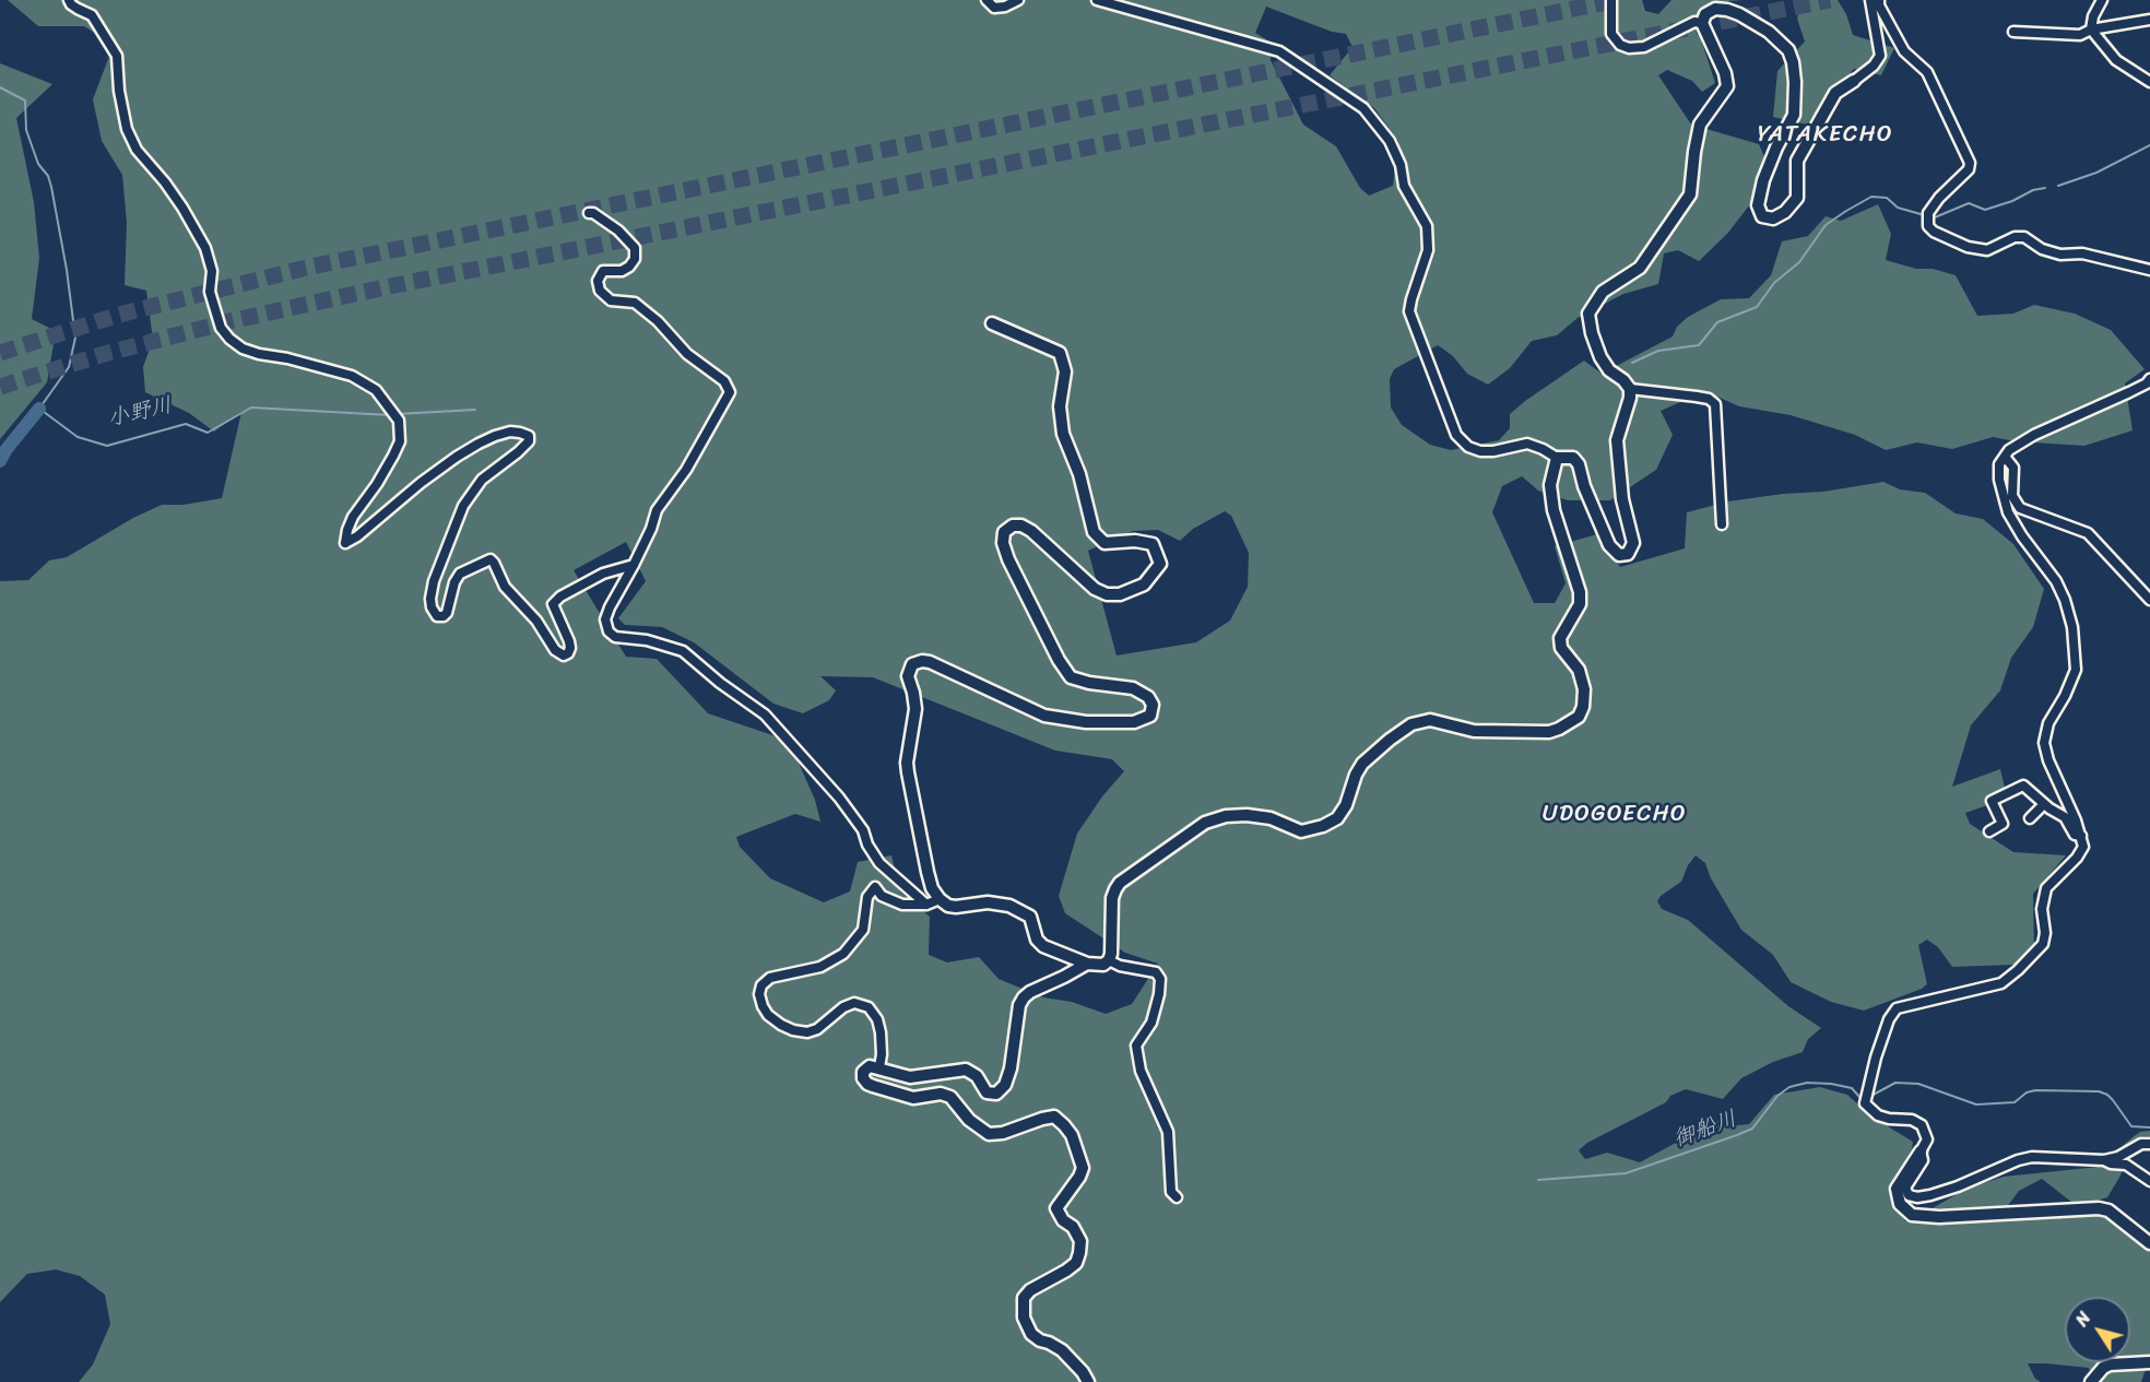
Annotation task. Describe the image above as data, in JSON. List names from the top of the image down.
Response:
{
  "districts": ["YATAKECHO", "UDOGOECHO"],
  "water": ["小野川", "御船川"],
  "north": "top left"
}
